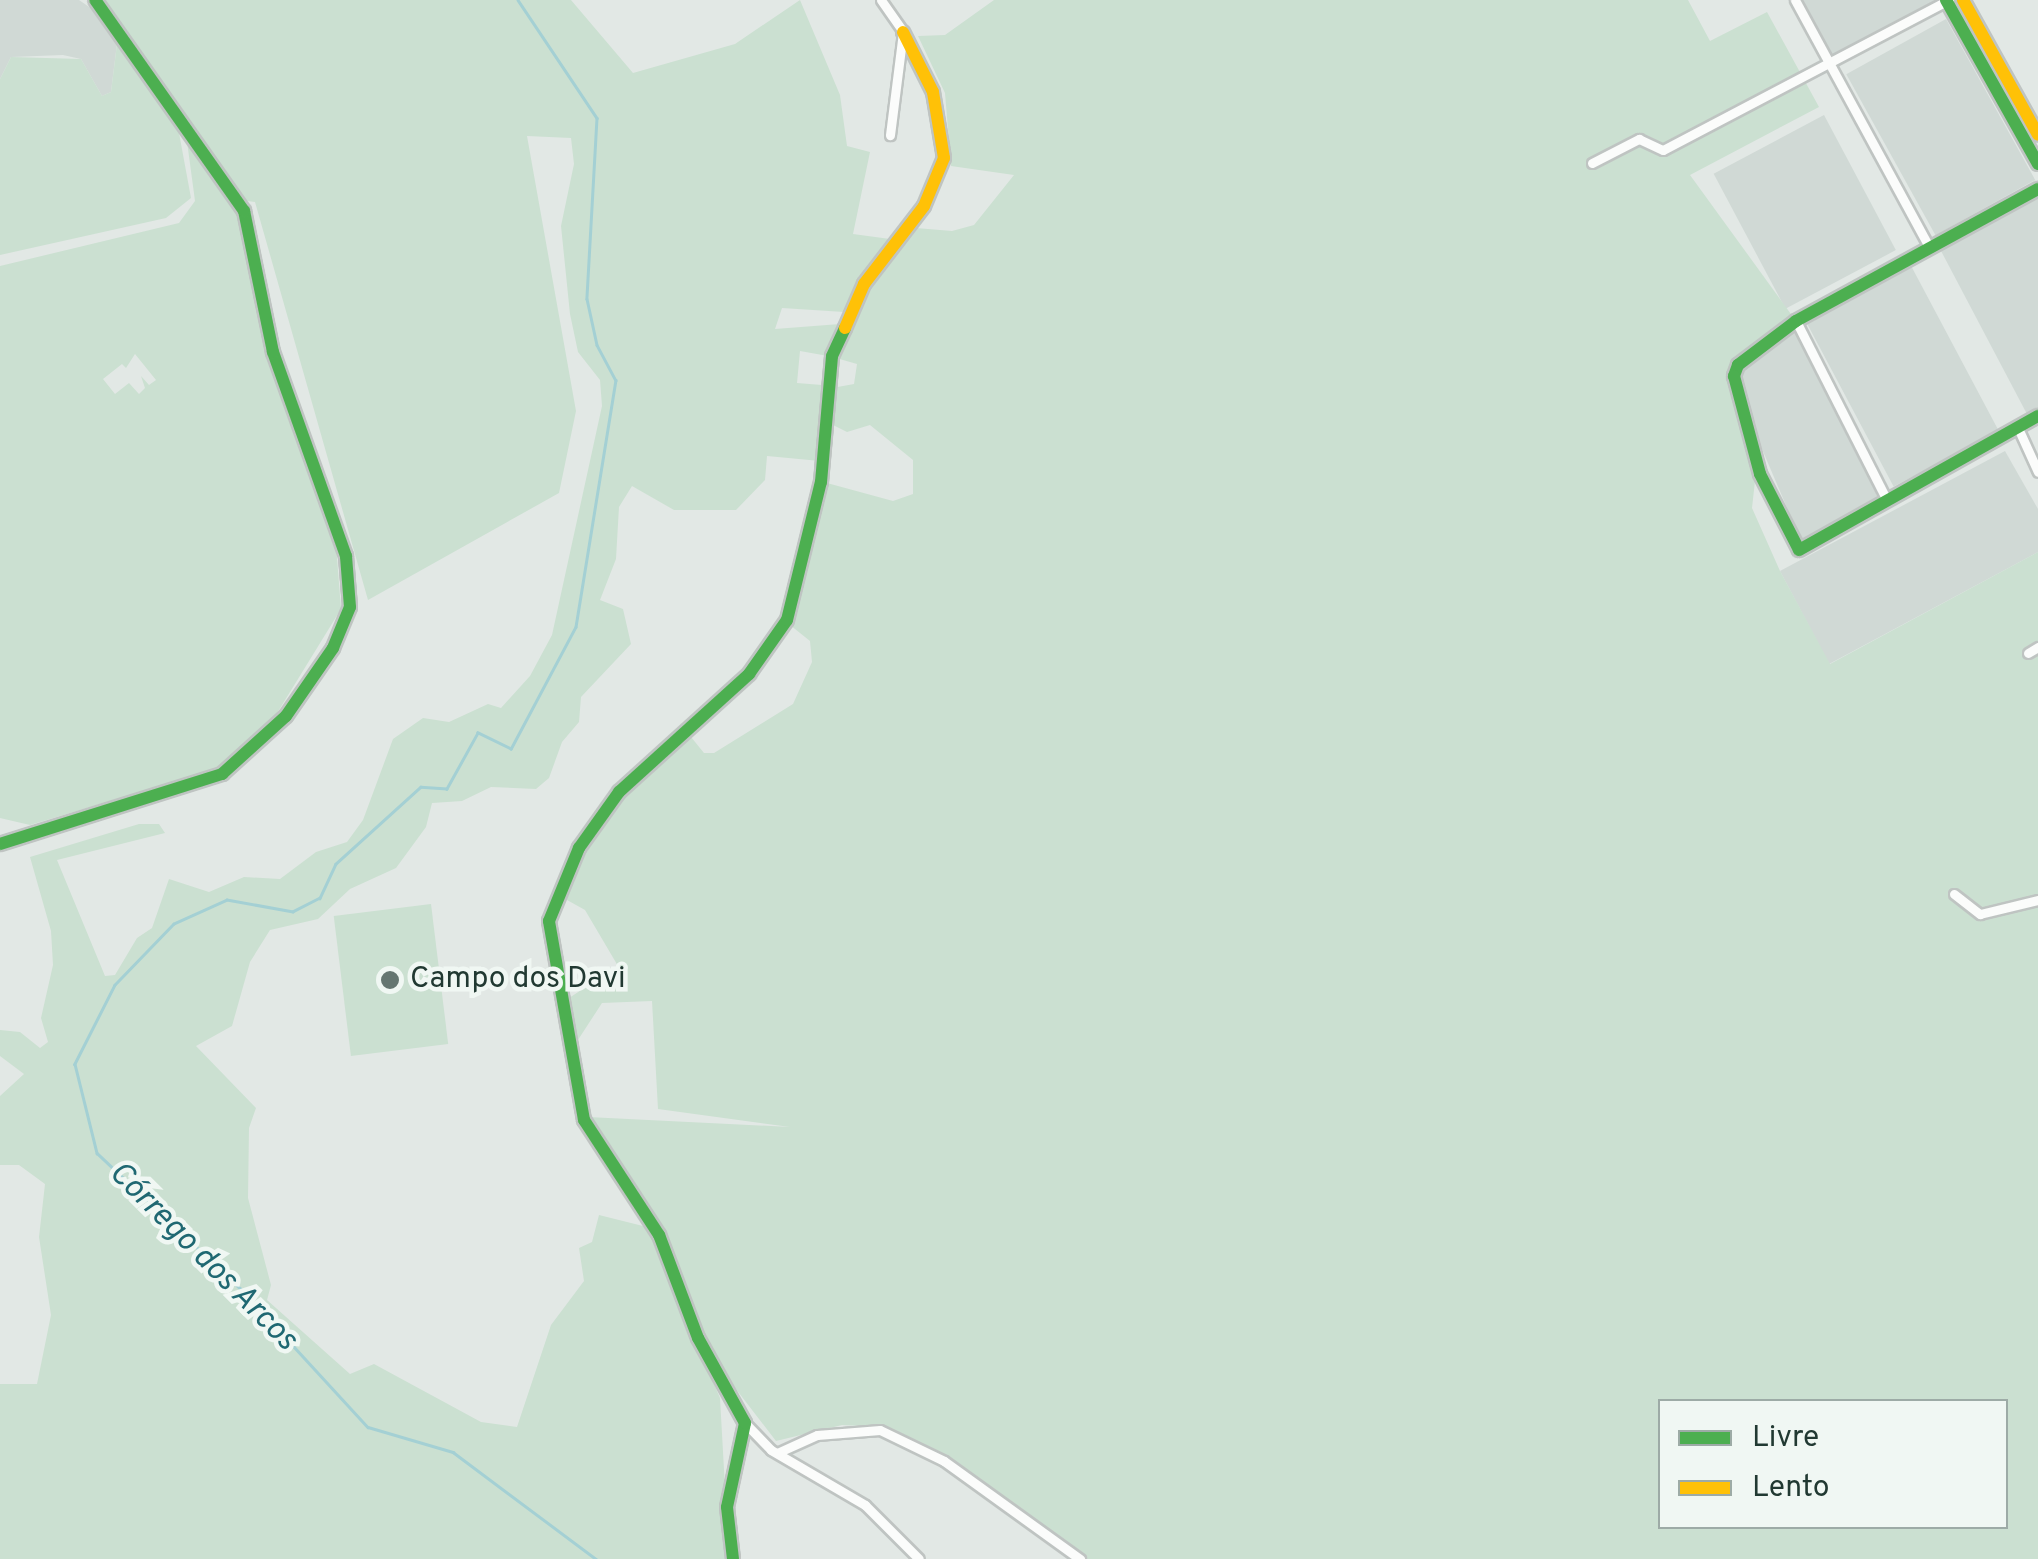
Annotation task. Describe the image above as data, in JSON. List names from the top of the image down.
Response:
{
  "water": ["Córrego dos Arcos"],
  "places": ["Campo dos Davi"],
  "legend": ["Livre", "Lento"]
}
